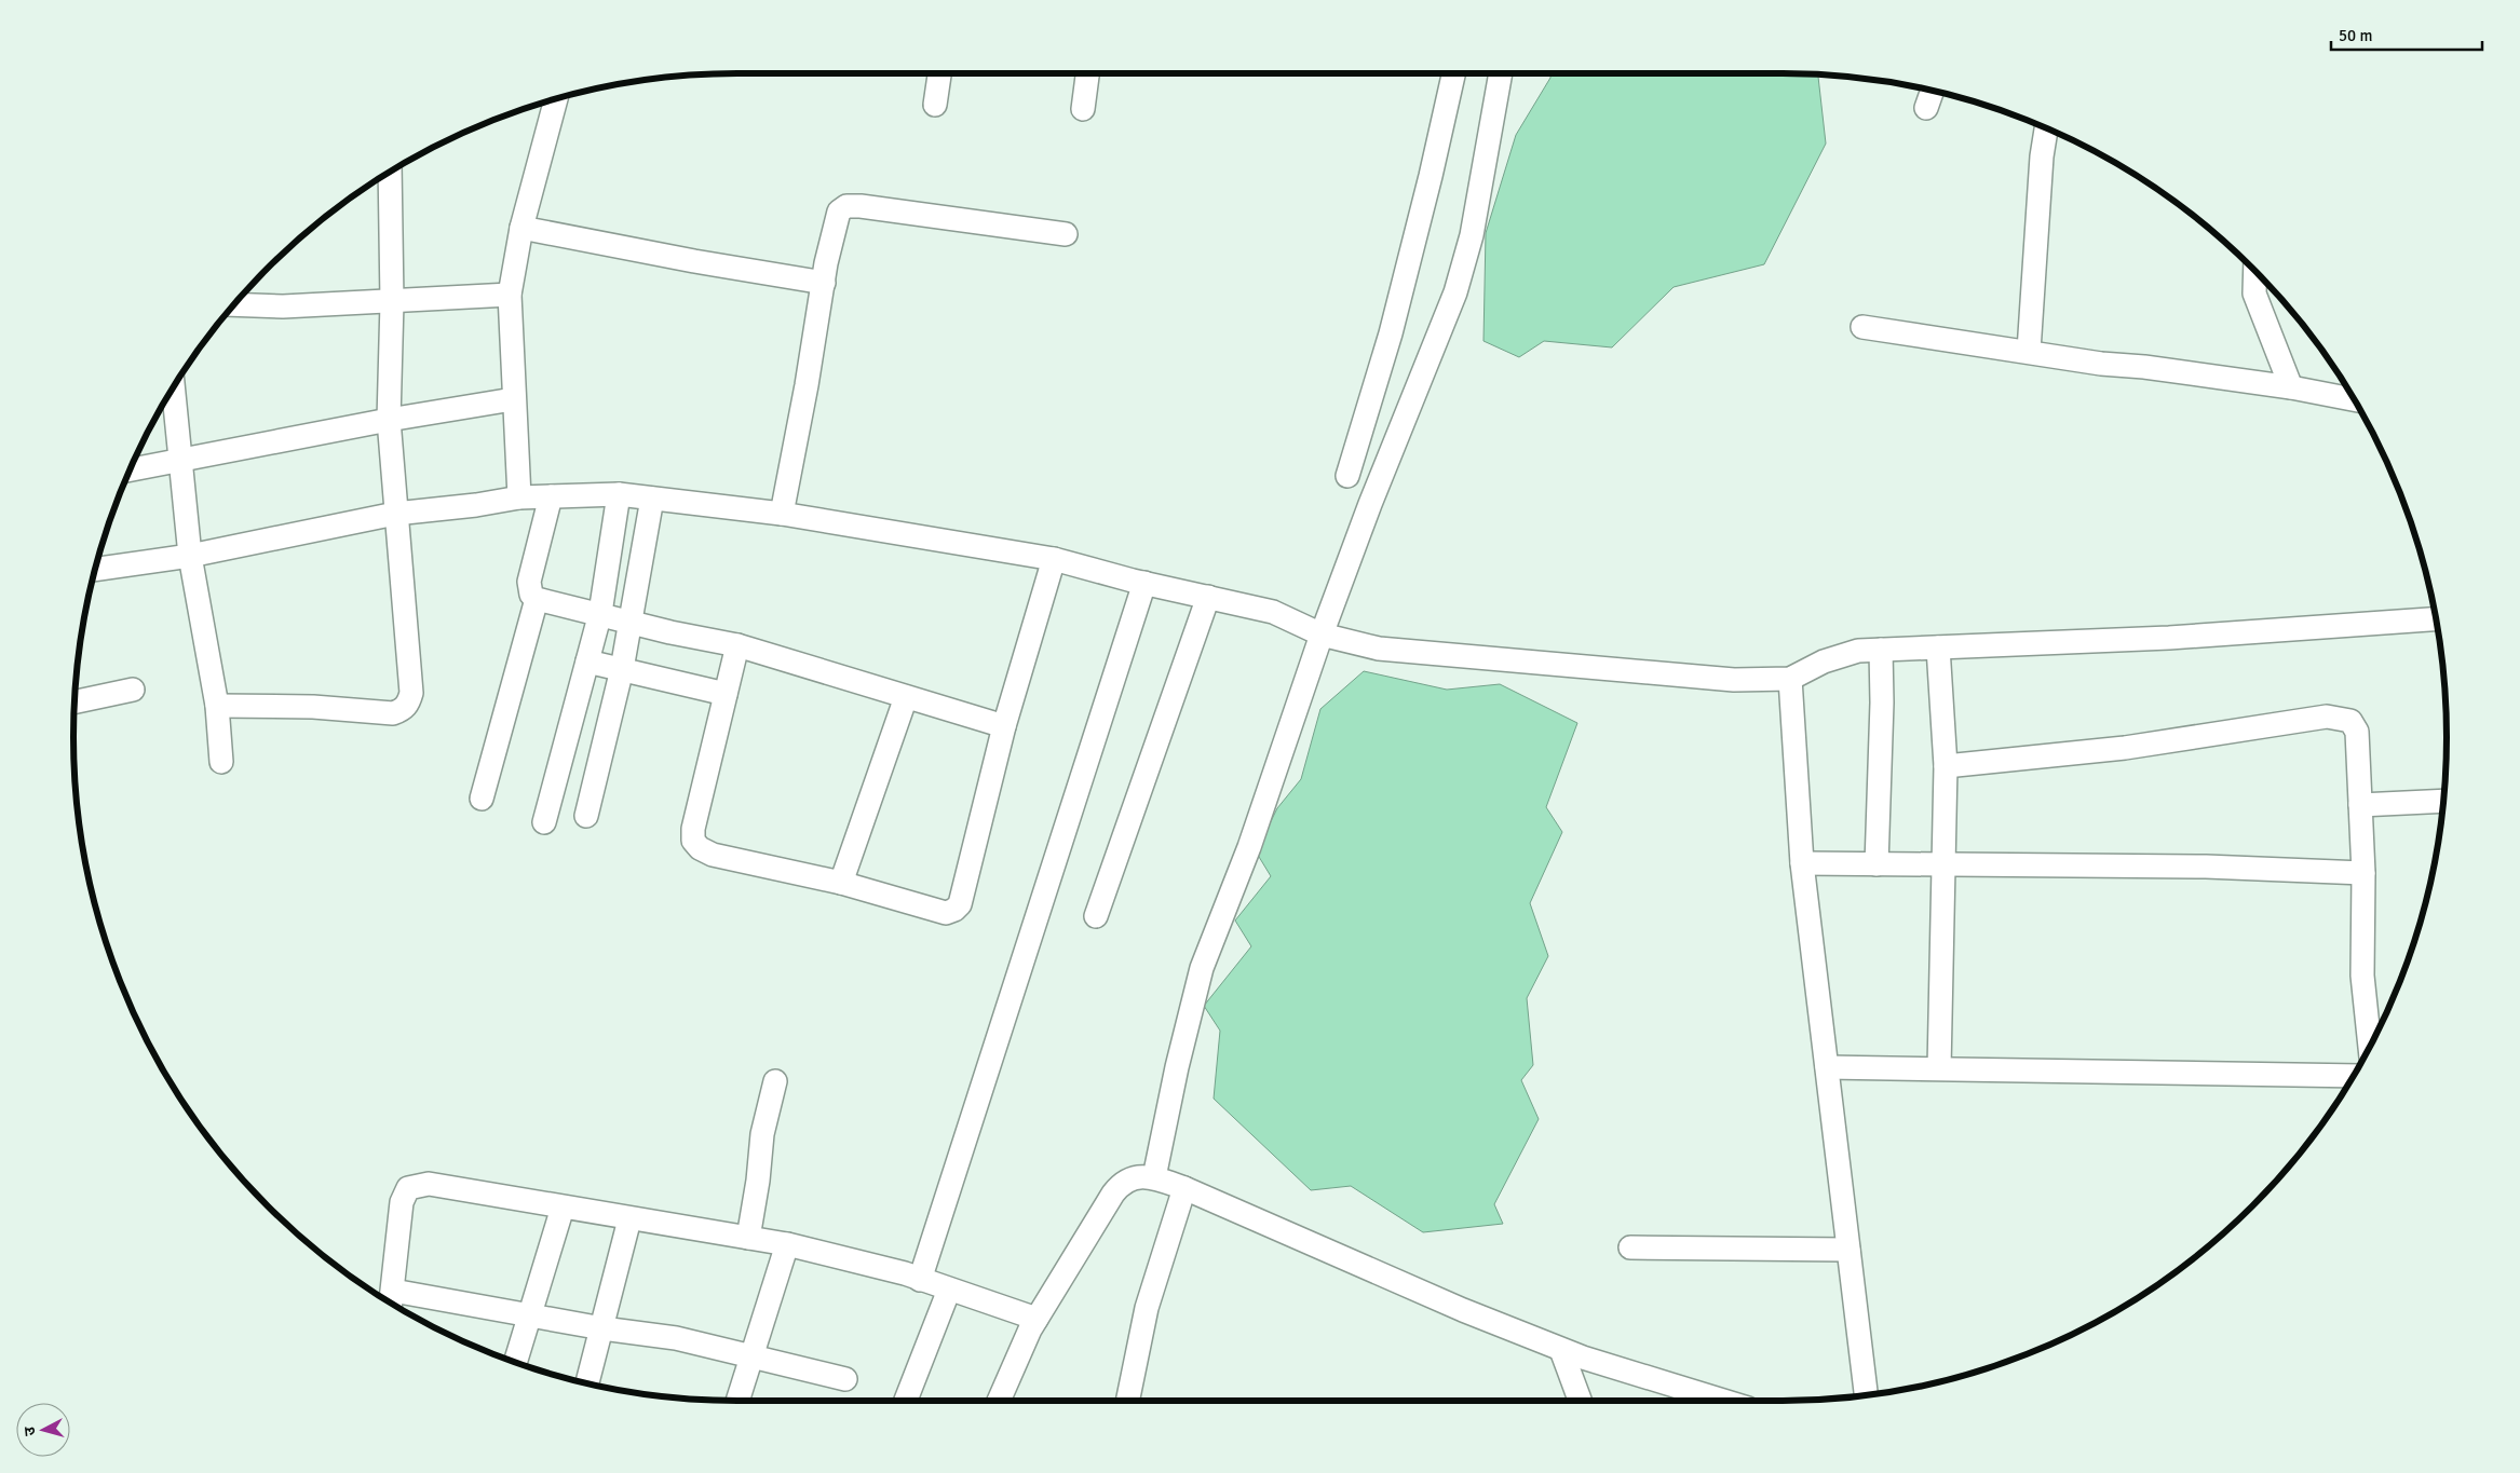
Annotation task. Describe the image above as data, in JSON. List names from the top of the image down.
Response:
{
  "scale_bar": "50 m",
  "north": "left"
}
